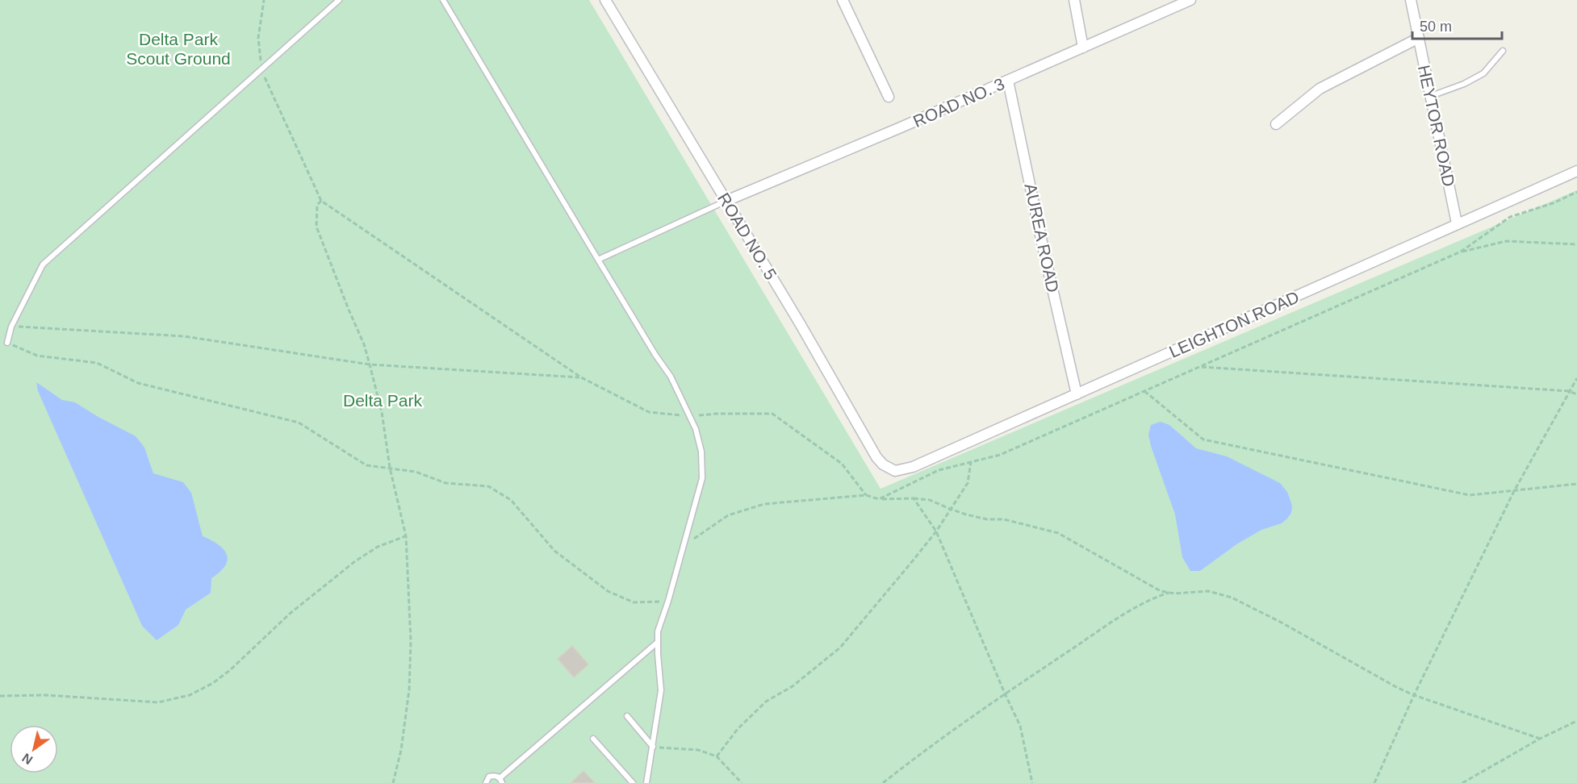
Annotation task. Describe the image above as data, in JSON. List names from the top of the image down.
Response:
{
  "streets": {
    "street": [
      "ROAD NO. 3",
      "HEYTOR ROAD",
      "ROAD NO. 5",
      "AUREA ROAD",
      "LEIGHTON ROAD"
    ]
  },
  "crossings": [
    ["ROAD NO. 3", "ROAD NO. 5"],
    ["ROAD NO. 3", "AUREA ROAD"],
    ["HEYTOR ROAD", "LEIGHTON ROAD"],
    ["ROAD NO. 5", "LEIGHTON ROAD"],
    ["AUREA ROAD", "LEIGHTON ROAD"]
  ],
  "parks": ["Delta Park Scout Ground", "Delta Park"],
  "scale_bar": "50 m",
  "north": "bottom left"
}
